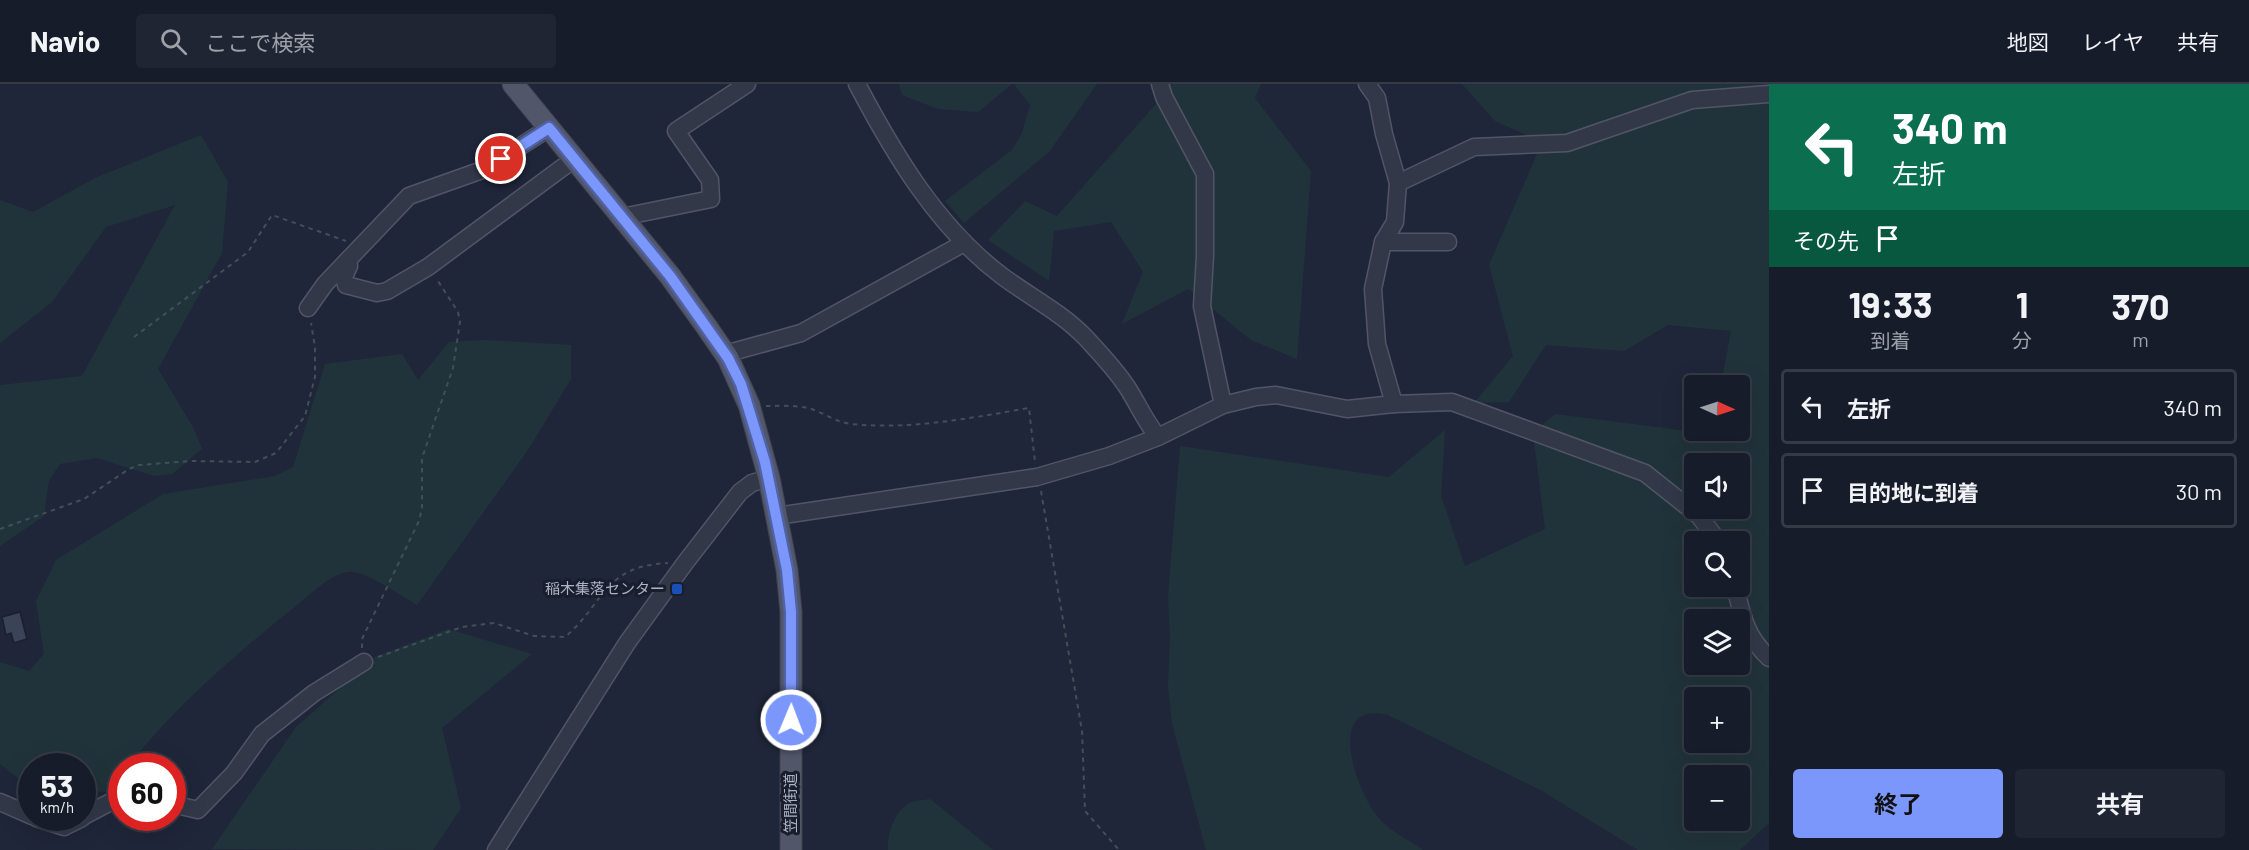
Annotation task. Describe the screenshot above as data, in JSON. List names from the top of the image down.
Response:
{
  "streets": {
    "main road": ["笠間街道"]
  },
  "places": {
    "transit": ["稲木集落センター"]
  },
  "north": "right",
  "page": {
    "header": "Navio",
    "search": "ここで検索",
    "nav": ["地図", "レイヤ", "共有"],
    "turn": ["340 m", "左折"],
    "then": "その先",
    "eta": [
      "19:33",
      "到着",
      "1",
      "分",
      "370",
      "m"
    ],
    "list": [
      {
        "name": "左折",
        "value": "340 m"
      },
      {
        "name": "目的地に到着",
        "value": "30 m"
      }
    ],
    "map_buttons": ["+", "−"],
    "speed": "53 km/h",
    "limit": "60",
    "buttons": ["終了", "共有"]
  }
}
